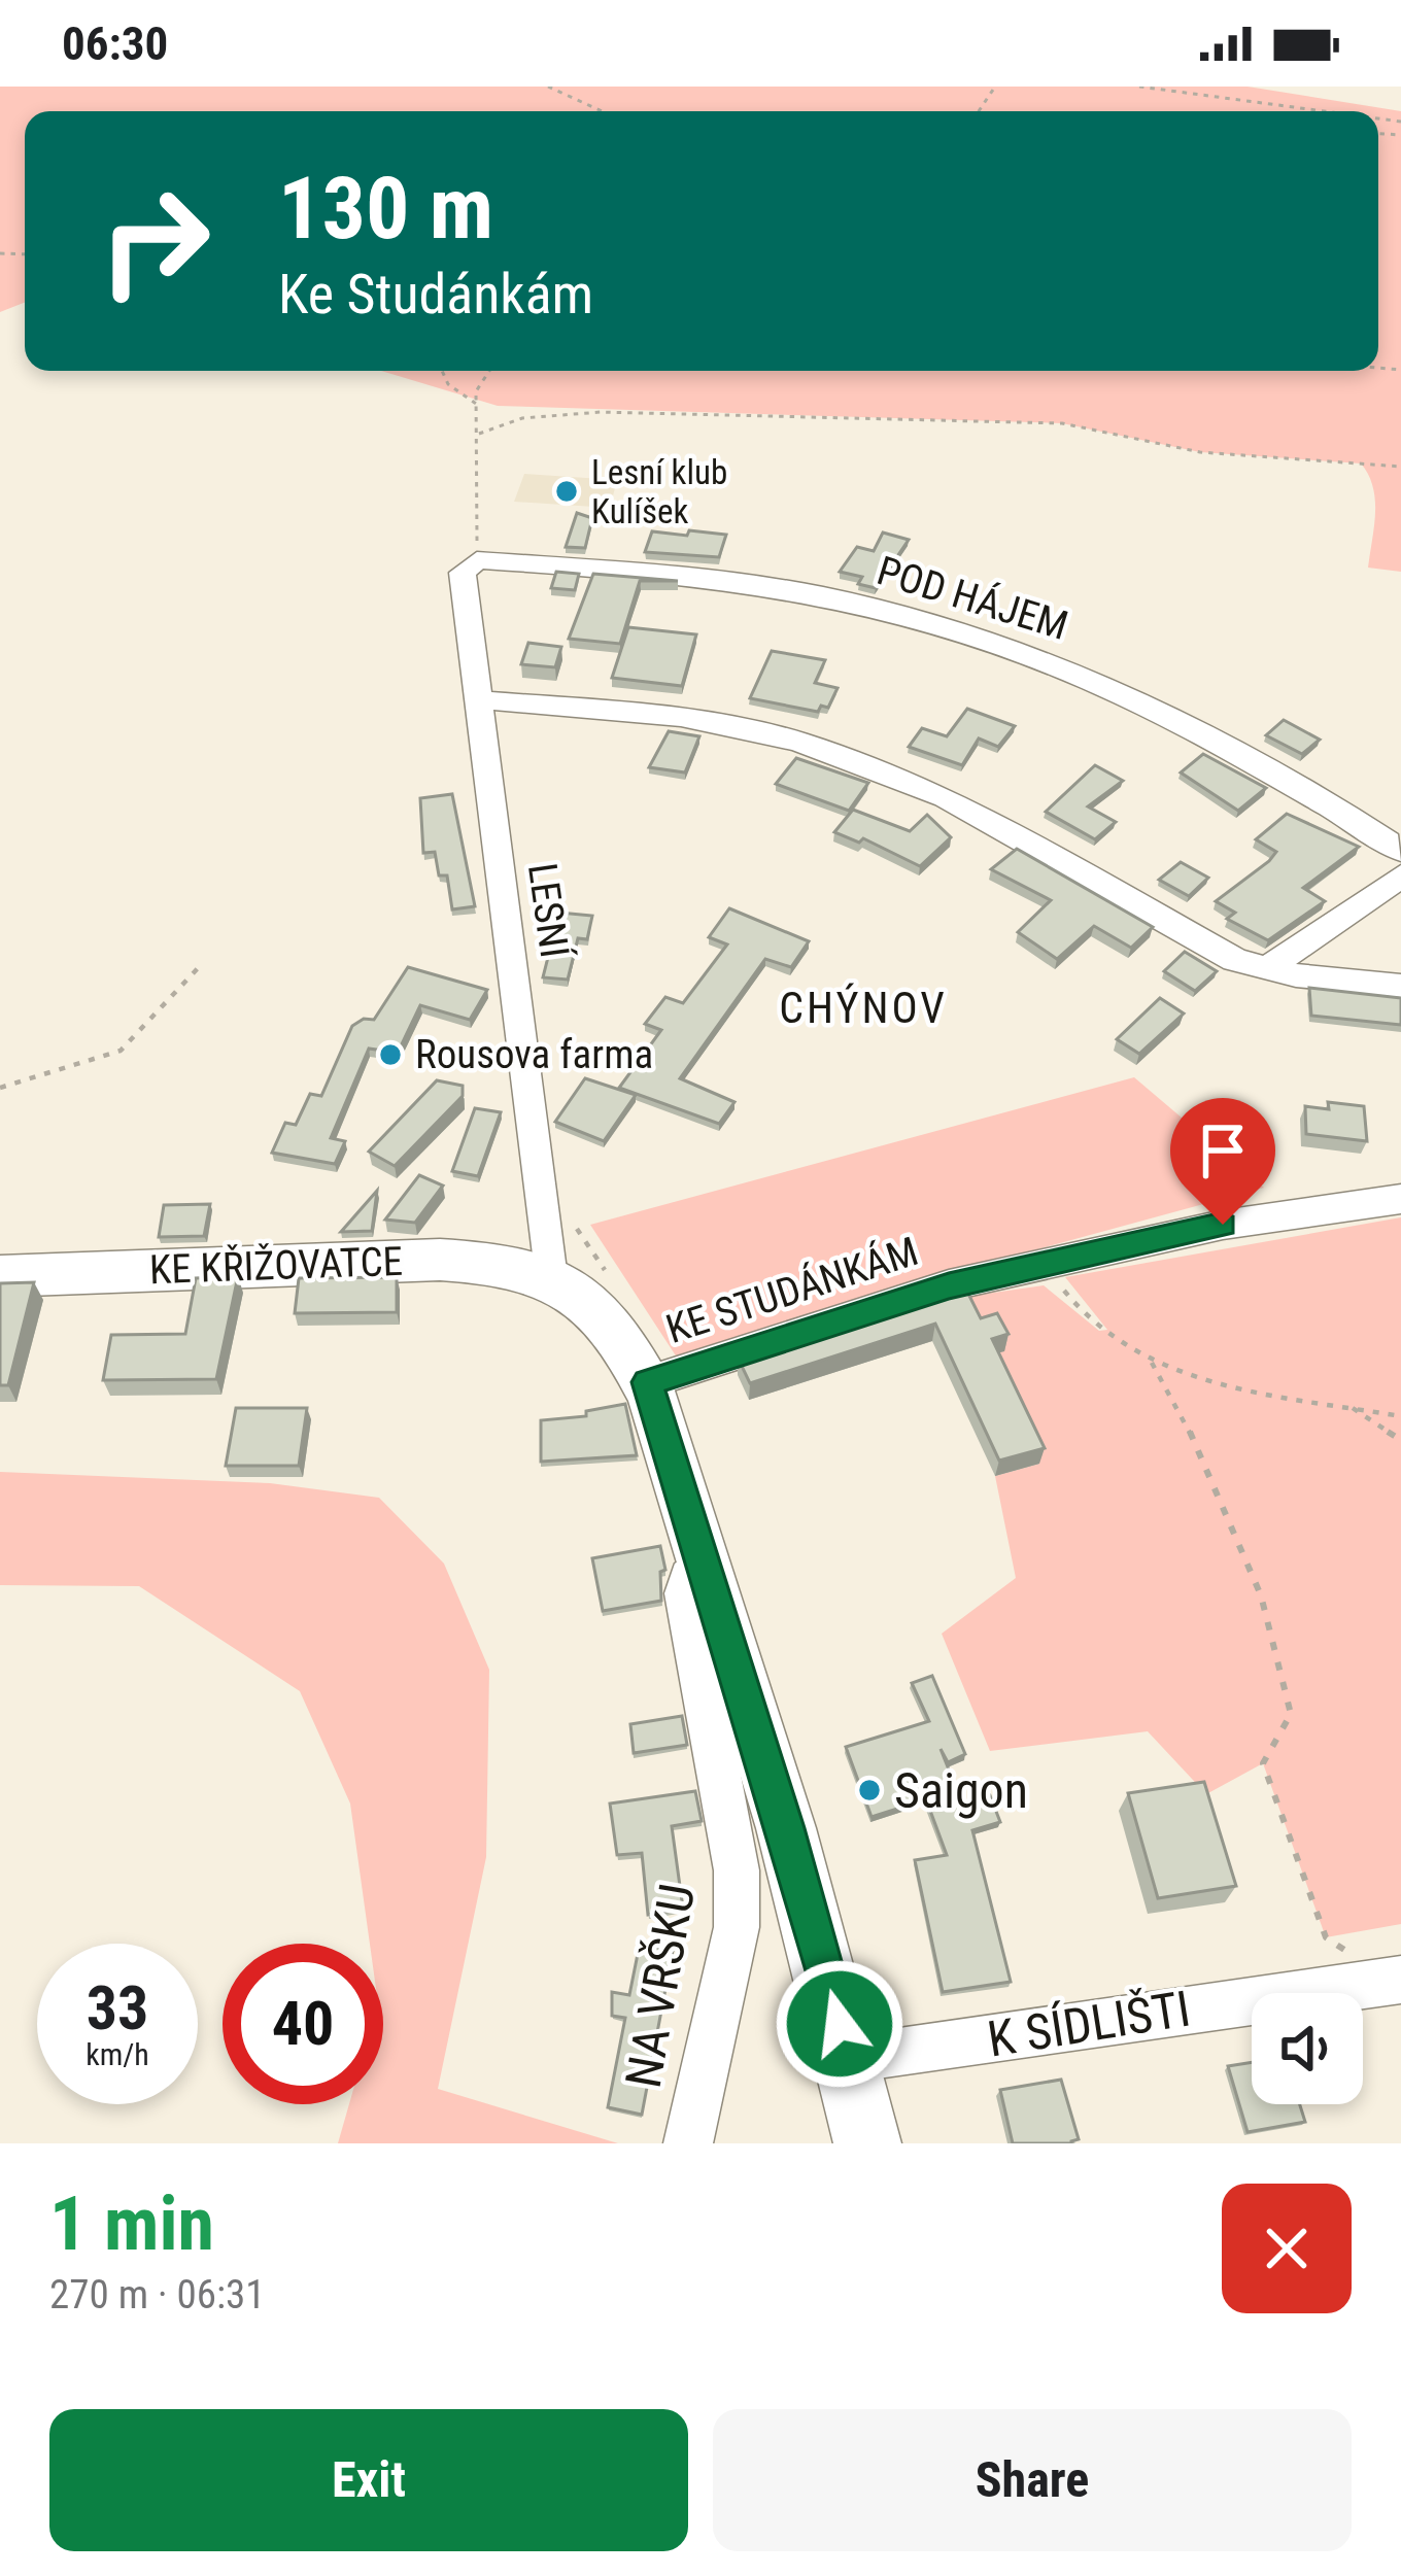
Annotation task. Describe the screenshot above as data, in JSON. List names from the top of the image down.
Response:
{
  "streets": {
    "street": [
      "POD HÁJEM",
      "LESNÍ",
      "KE KŘIŽOVATCE",
      "KE STUDÁNKÁM",
      "NA VRŠKU",
      "K SÍDLIŠTI"
    ]
  },
  "crossings": [
    ["POD HÁJEM", "LESNÍ"],
    ["LESNÍ", "KE KŘIŽOVATCE"],
    ["KE KŘIŽOVATCE", "KE STUDÁNKÁM"],
    ["KE KŘIŽOVATCE", "NA VRŠKU"],
    ["KE KŘIŽOVATCE", "K SÍDLIŠTI"]
  ],
  "districts": ["CHÝNOV"],
  "places": ["Lesní klub Kulíšek", "Rousova farma", "Saigon"],
  "page": {
    "status": "06:30",
    "turn": ["130 m", "Ke Studánkám"],
    "speed": "33 km/h",
    "limit": "40",
    "heading": ["1 min", "270 m · 06:31"],
    "buttons": ["Exit", "Share"]
  }
}
